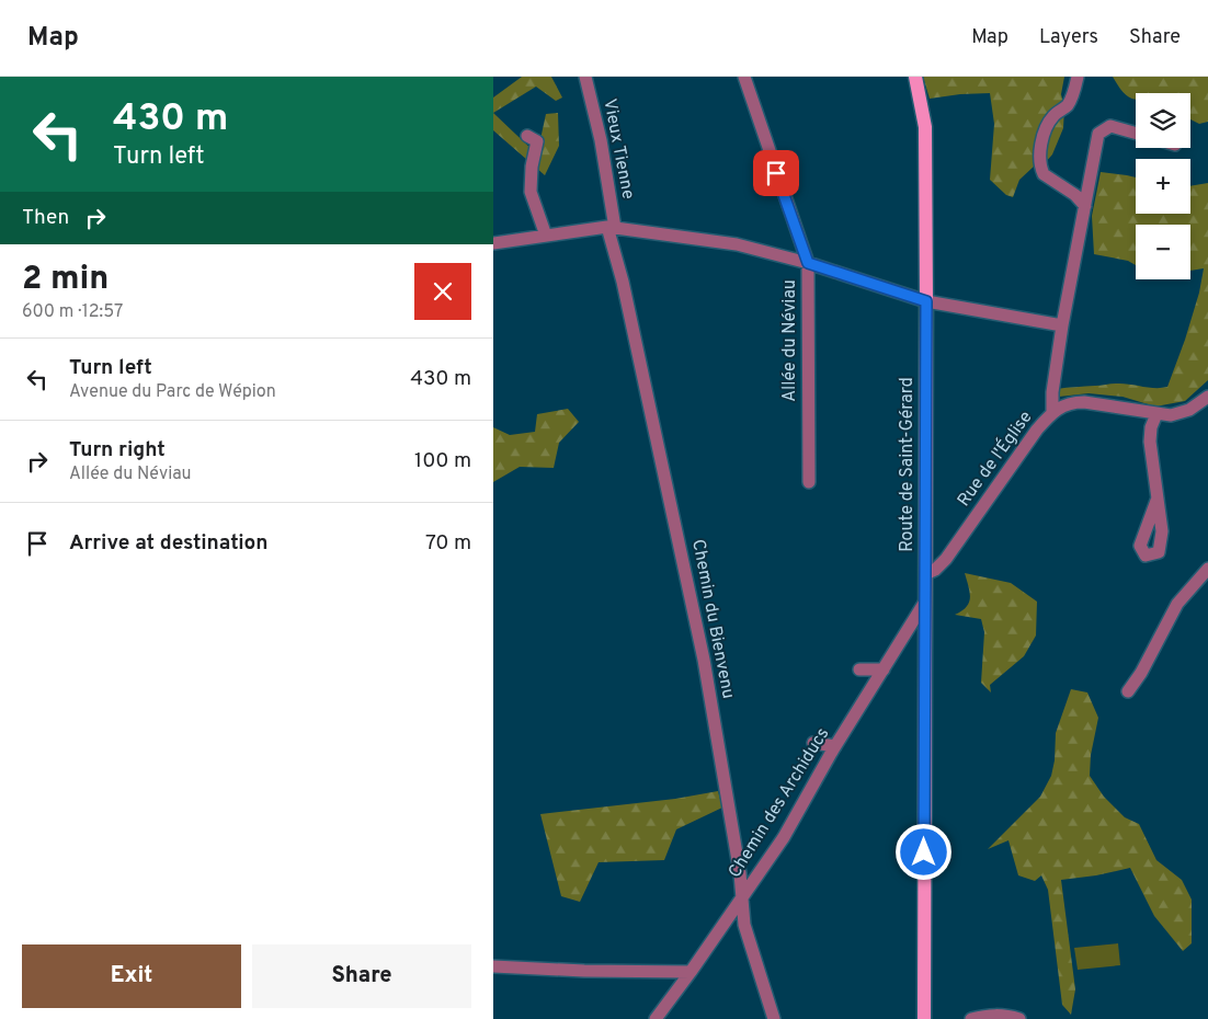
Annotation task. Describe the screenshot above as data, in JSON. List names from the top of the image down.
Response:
{
  "streets": {
    "main road": ["Route de Saint-Gérard"],
    "street": [
      "Vieux Tienne",
      "Allée du Néviau",
      "Rue de l'Église",
      "Chemin du Bienvenu",
      "Chemin des Archiducs"
    ]
  },
  "crossings": [
    ["Vieux Tienne", "Chemin du Bienvenu"],
    ["Rue de l'Église", "Route de Saint-Gérard"],
    ["Route de Saint-Gérard", "Chemin des Archiducs"],
    ["Chemin du Bienvenu", "Chemin des Archiducs"]
  ],
  "page": {
    "header": "Map",
    "nav": ["Map", "Layers", "Share"],
    "turn": ["430 m", "Turn left"],
    "map_buttons": ["+", "−"],
    "then": "Then",
    "heading": ["2 min", "600 m · 12:57"],
    "list": [
      {
        "name": "Turn left",
        "note": "Avenue du Parc de Wépion",
        "value": "430 m"
      },
      {
        "name": "Turn right",
        "note": "Allée du Néviau",
        "value": "100 m"
      },
      {
        "name": "Arrive at destination",
        "value": "70 m"
      }
    ],
    "buttons": ["Exit", "Share"]
  }
}
